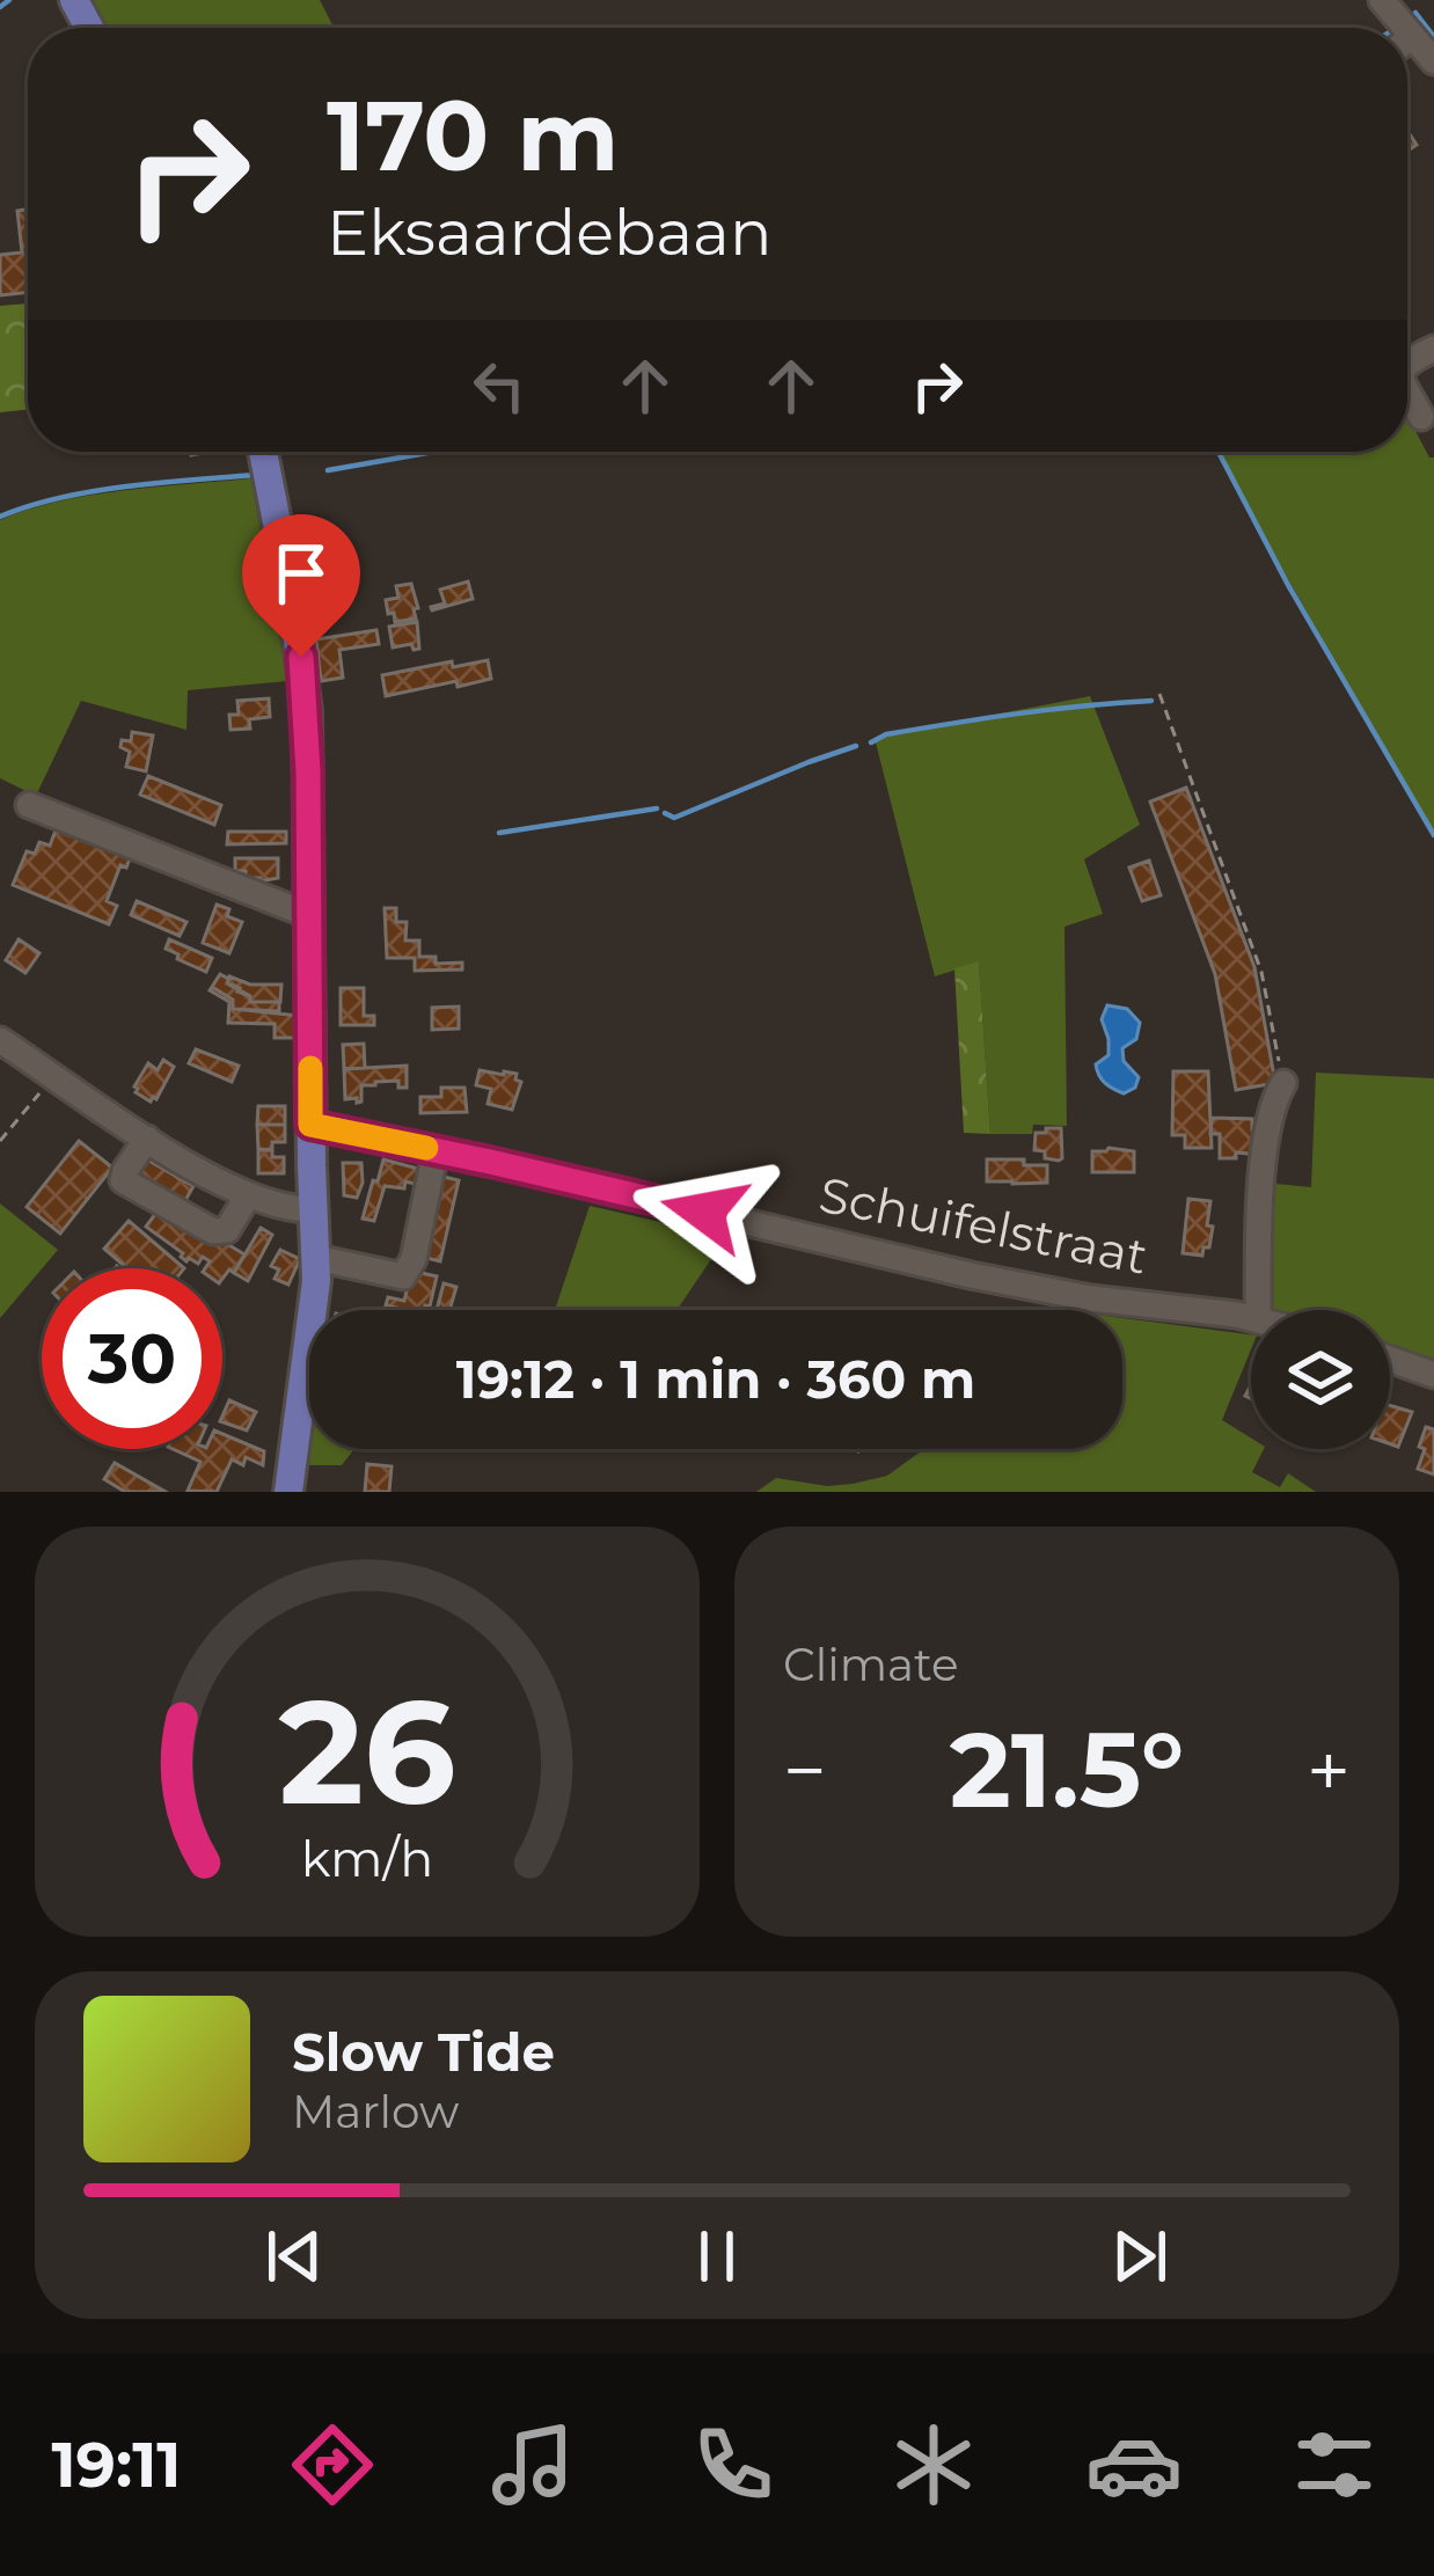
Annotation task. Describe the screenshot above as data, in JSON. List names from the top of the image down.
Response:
{
  "streets": {
    "street": ["Schuifelstraat"]
  },
  "page": {
    "turn": ["170 m", "Eksaardebaan"],
    "limit": "30",
    "trip": "19:12 · 1 min · 360 m",
    "tile": "Climate",
    "heat": ["−", "21.5°", "+"],
    "song": ["Slow Tide", "Marlow"],
    "tabs": "19:11",
    "gauge": ["26", "km/h"]
  }
}
